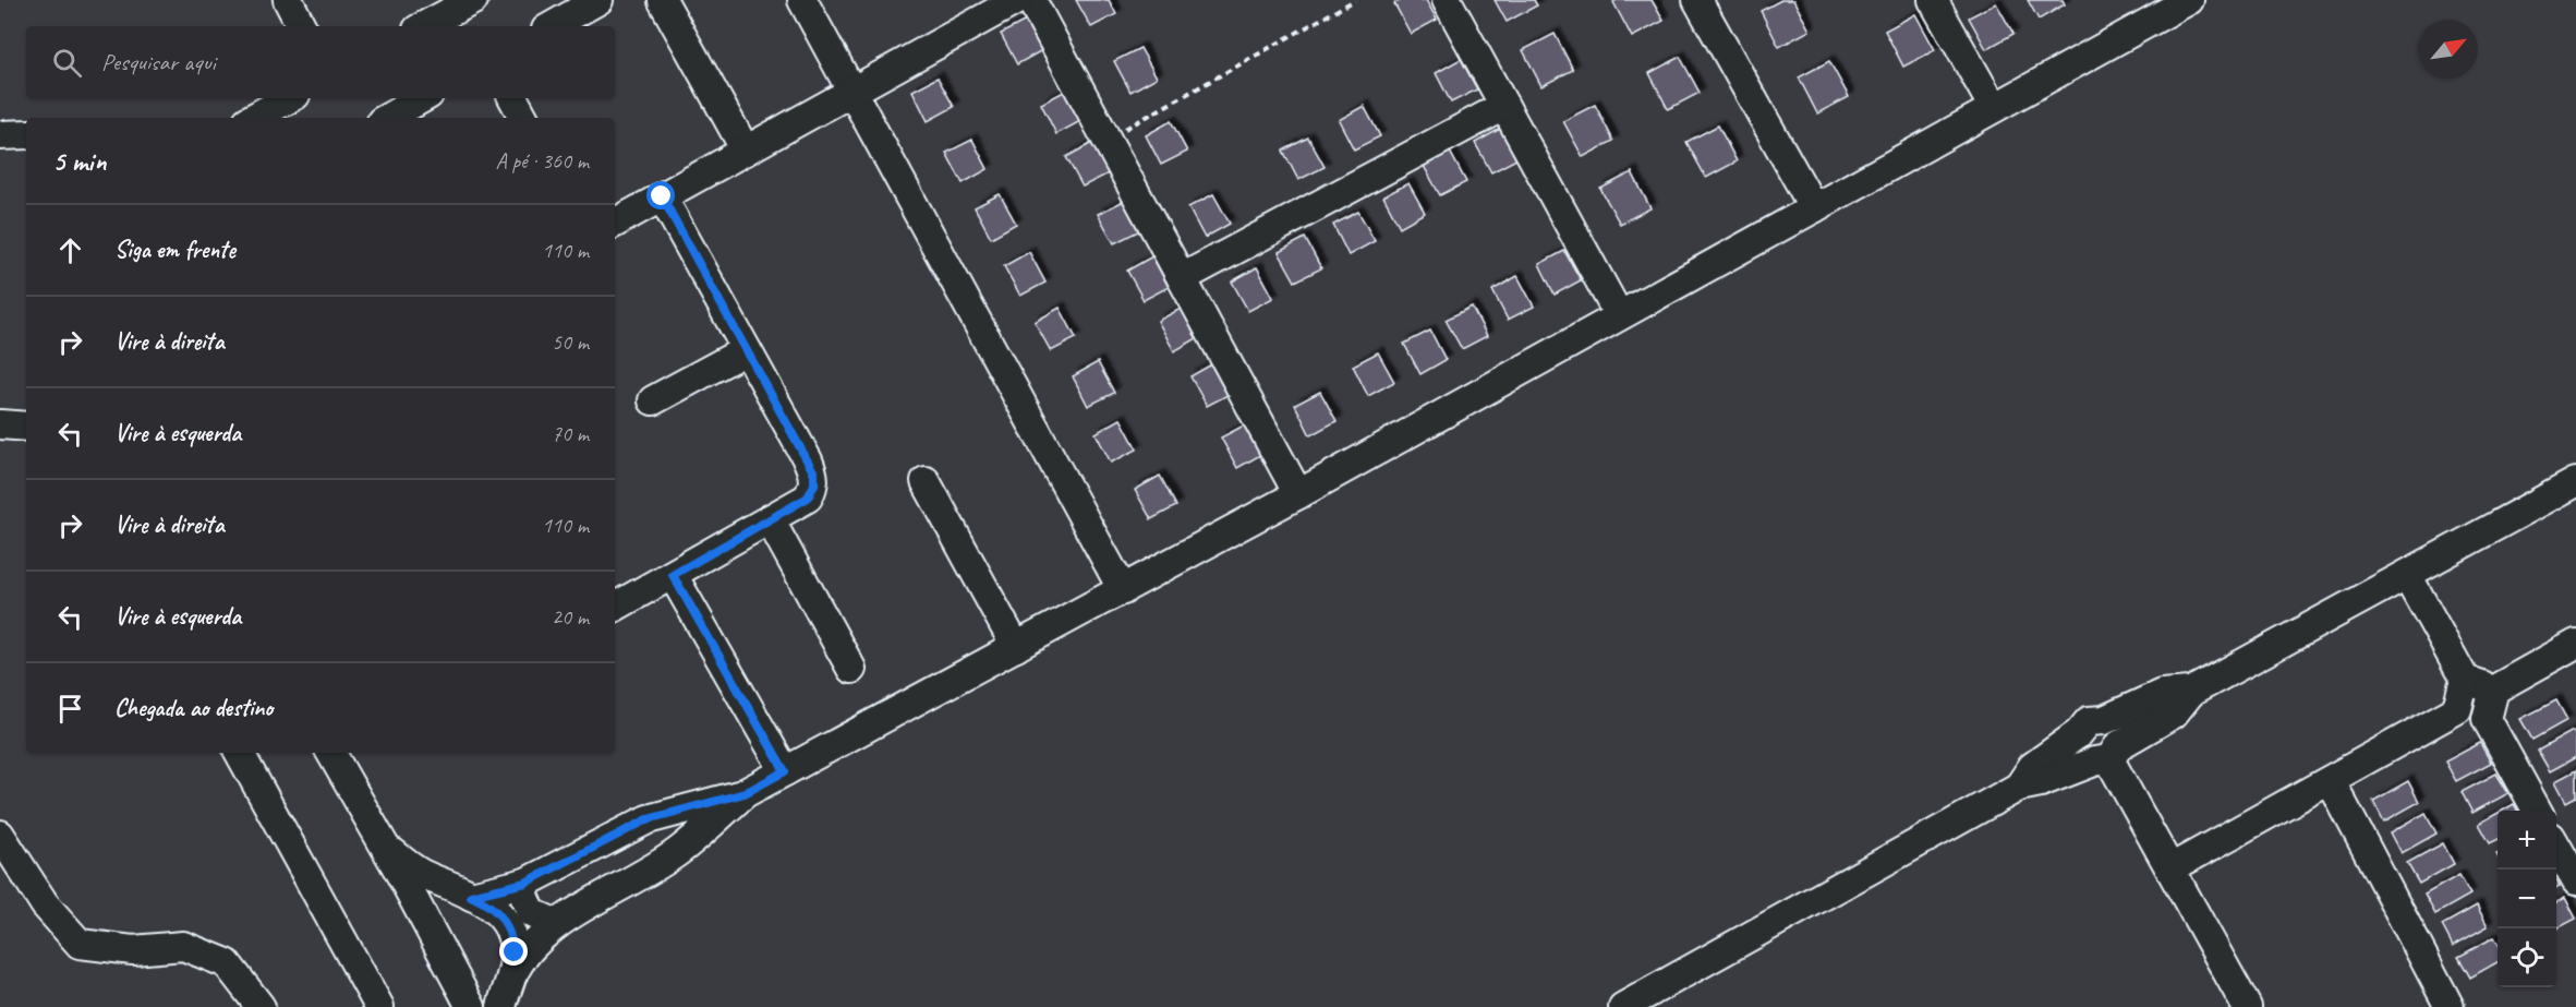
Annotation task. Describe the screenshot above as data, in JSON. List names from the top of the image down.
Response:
{
  "north": "top right",
  "page": {
    "search": "Pesquisar aqui",
    "heading": ["5 min", "A pé · 360 m"],
    "list": [
      ["Siga em frente", "110 m"],
      ["Vire à direita", "50 m"],
      ["Vire à esquerda", "70 m"],
      ["Vire à direita", "110 m"],
      ["Vire à esquerda", "20 m"],
      "Chegada ao destino"
    ],
    "map_buttons": ["+", "−"]
  }
}
